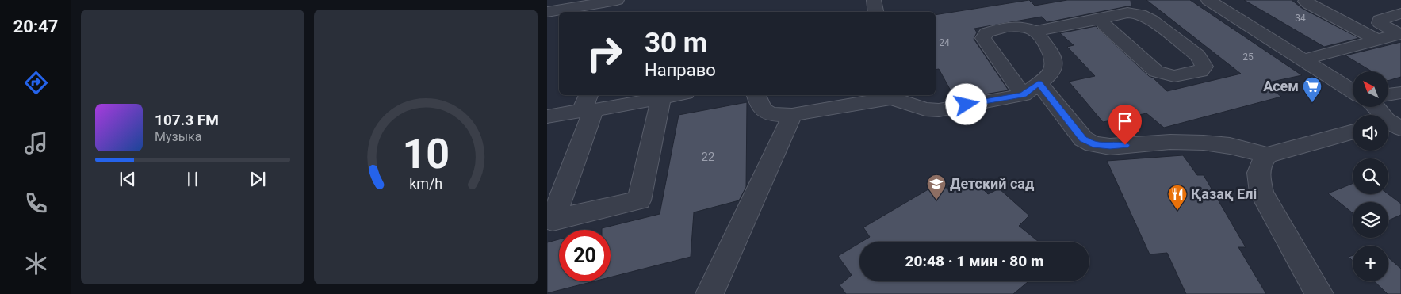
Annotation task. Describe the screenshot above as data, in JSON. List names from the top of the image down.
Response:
{
  "places": {
    "supermarket": ["Асем"],
    "school or university": ["Детский сад"],
    "restaurant": ["Қазақ Елі"]
  },
  "house_numbers": [
    "34",
    "24",
    "25",
    "22"
  ],
  "north": "top left",
  "page": {
    "tabs": "20:47",
    "turn": ["30 m", "Направо"],
    "map_buttons": "+",
    "song": ["107.3 FM", "Музыка"],
    "limit": "20",
    "trip": "20:48 · 1 мин · 80 m",
    "gauge": ["10", "km/h"]
  }
}
